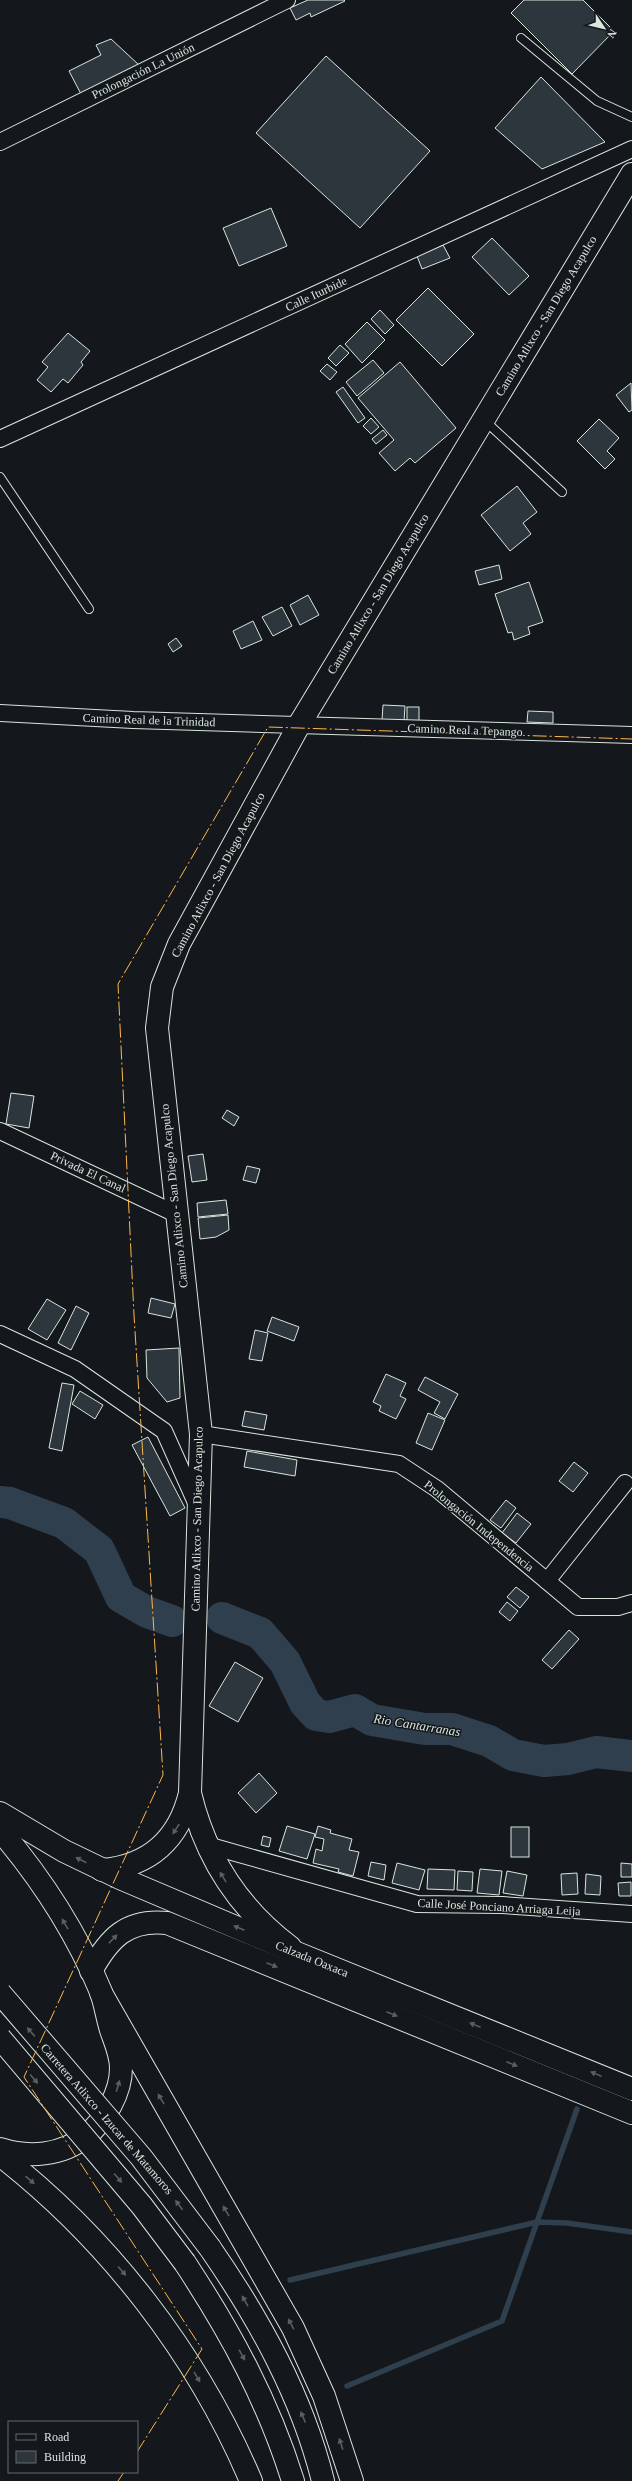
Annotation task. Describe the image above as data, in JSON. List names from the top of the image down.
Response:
{
  "streets": {
    "main road": ["Camino Atlixco - San Diego Acapulco", "Calzada Oaxaca", "Carretera Atlixco - Izucar de Matamoros"],
    "street": [
      "Prolongación La Unión",
      "Calle Iturbide",
      "Camino Real de la Trinidad",
      "Camino Real a Tepango",
      "Privada El Canal",
      "Prolongación Independencia",
      "Calle José Ponciano Arriaga Leija"
    ]
  },
  "crossings": [
    ["Camino Atlixco - San Diego Acapulco", "Camino Real de la Trinidad"],
    ["Camino Atlixco - San Diego Acapulco", "Camino Real a Tepango"],
    ["Camino Atlixco - San Diego Acapulco", "Privada El Canal"],
    ["Camino Atlixco - San Diego Acapulco", "Prolongación Independencia"],
    ["Camino Atlixco - San Diego Acapulco", "Calle José Ponciano Arriaga Leija"],
    ["Camino Atlixco - San Diego Acapulco", "Calzada Oaxaca"],
    ["Camino Real de la Trinidad", "Camino Real a Tepango"]
  ],
  "water": ["Rio Cantarranas"],
  "legend": ["Road", "Building"],
  "north": "bottom right"
}
